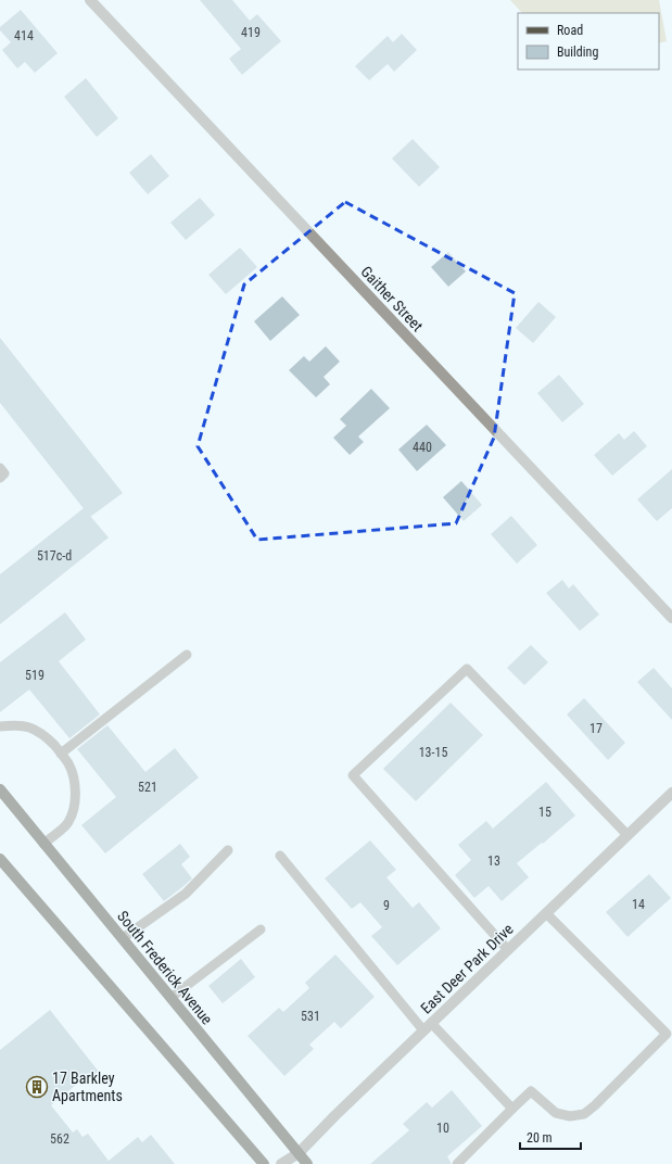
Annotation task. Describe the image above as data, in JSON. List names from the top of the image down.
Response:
{
  "streets": {
    "main road": ["South Frederick Avenue"],
    "street": ["Gaither Street", "East Deer Park Drive"]
  },
  "crossings": [
    ["South Frederick Avenue", "East Deer Park Drive"]
  ],
  "places": {
    "building": ["17 Barkley Apartments"]
  },
  "house_numbers": [
    "419",
    "414",
    "440",
    "517c-d",
    "519",
    "17",
    "13-15",
    "521",
    "15",
    "13",
    "14",
    "9",
    "531",
    "10",
    "562"
  ],
  "legend": ["Road", "Building"],
  "scale_bar": "20 m"
}
